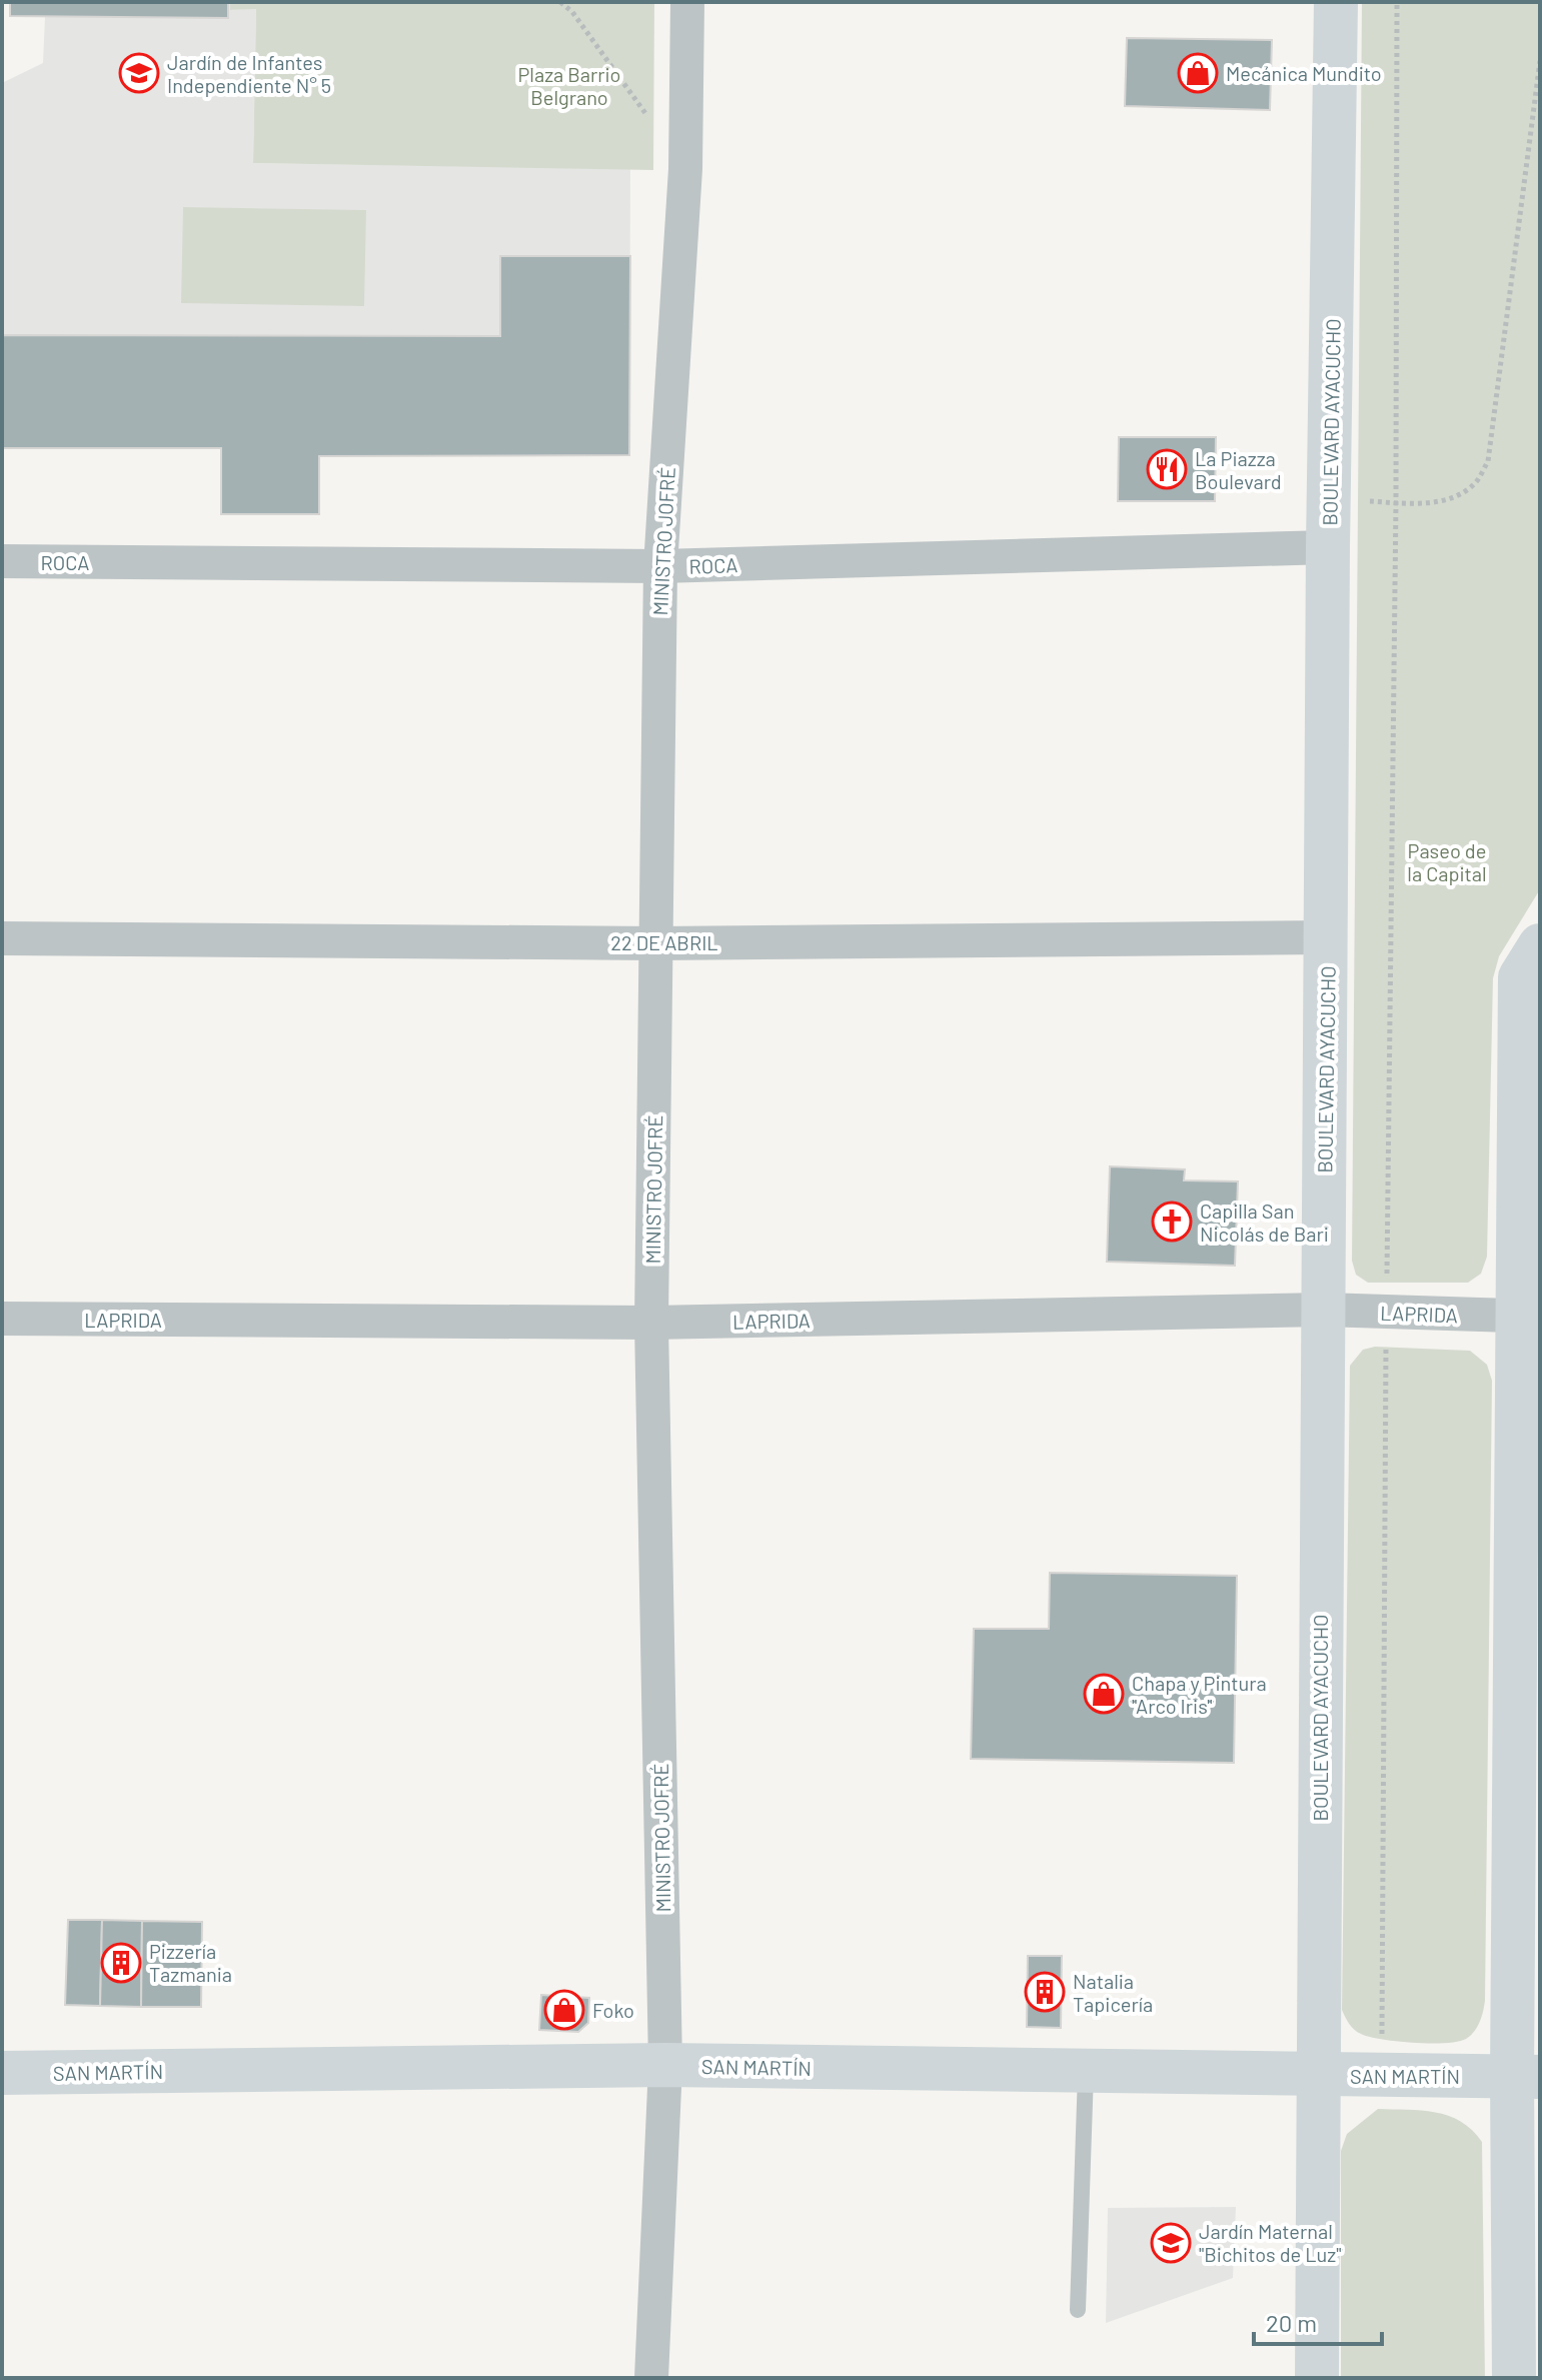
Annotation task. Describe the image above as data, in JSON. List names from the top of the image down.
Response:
{
  "streets": {
    "main road": ["BOULEVARD AYACUCHO", "SAN MARTÍN"],
    "street": [
      "MINISTRO JOFRÉ",
      "ROCA",
      "22 DE ABRIL",
      "LAPRIDA"
    ]
  },
  "crossings": [
    ["BOULEVARD AYACUCHO", "ROCA"],
    ["BOULEVARD AYACUCHO", "22 DE ABRIL"],
    ["BOULEVARD AYACUCHO", "LAPRIDA"],
    ["BOULEVARD AYACUCHO", "SAN MARTÍN"],
    ["MINISTRO JOFRÉ", "ROCA"],
    ["MINISTRO JOFRÉ", "22 DE ABRIL"],
    ["MINISTRO JOFRÉ", "LAPRIDA"],
    ["MINISTRO JOFRÉ", "SAN MARTÍN"]
  ],
  "parks": ["Plaza Barrio Belgrano", "Paseo de la Capital"],
  "places": {
    "school or university": ["Jardín de Infantes Independiente N° 5", "Jardín Maternal \"Bichitos de Luz\""],
    "shop": ["Mecánica Mundito", "Chapa y Pintura \"Arco Iris\"", "Foko"],
    "restaurant": ["La Piazza Boulevard"],
    "church": ["Capilla San Nicolás de Bari"],
    "building": ["Pizzería Tazmania", "Natalia Tapicería"]
  },
  "scale_bar": "20 m"
}
